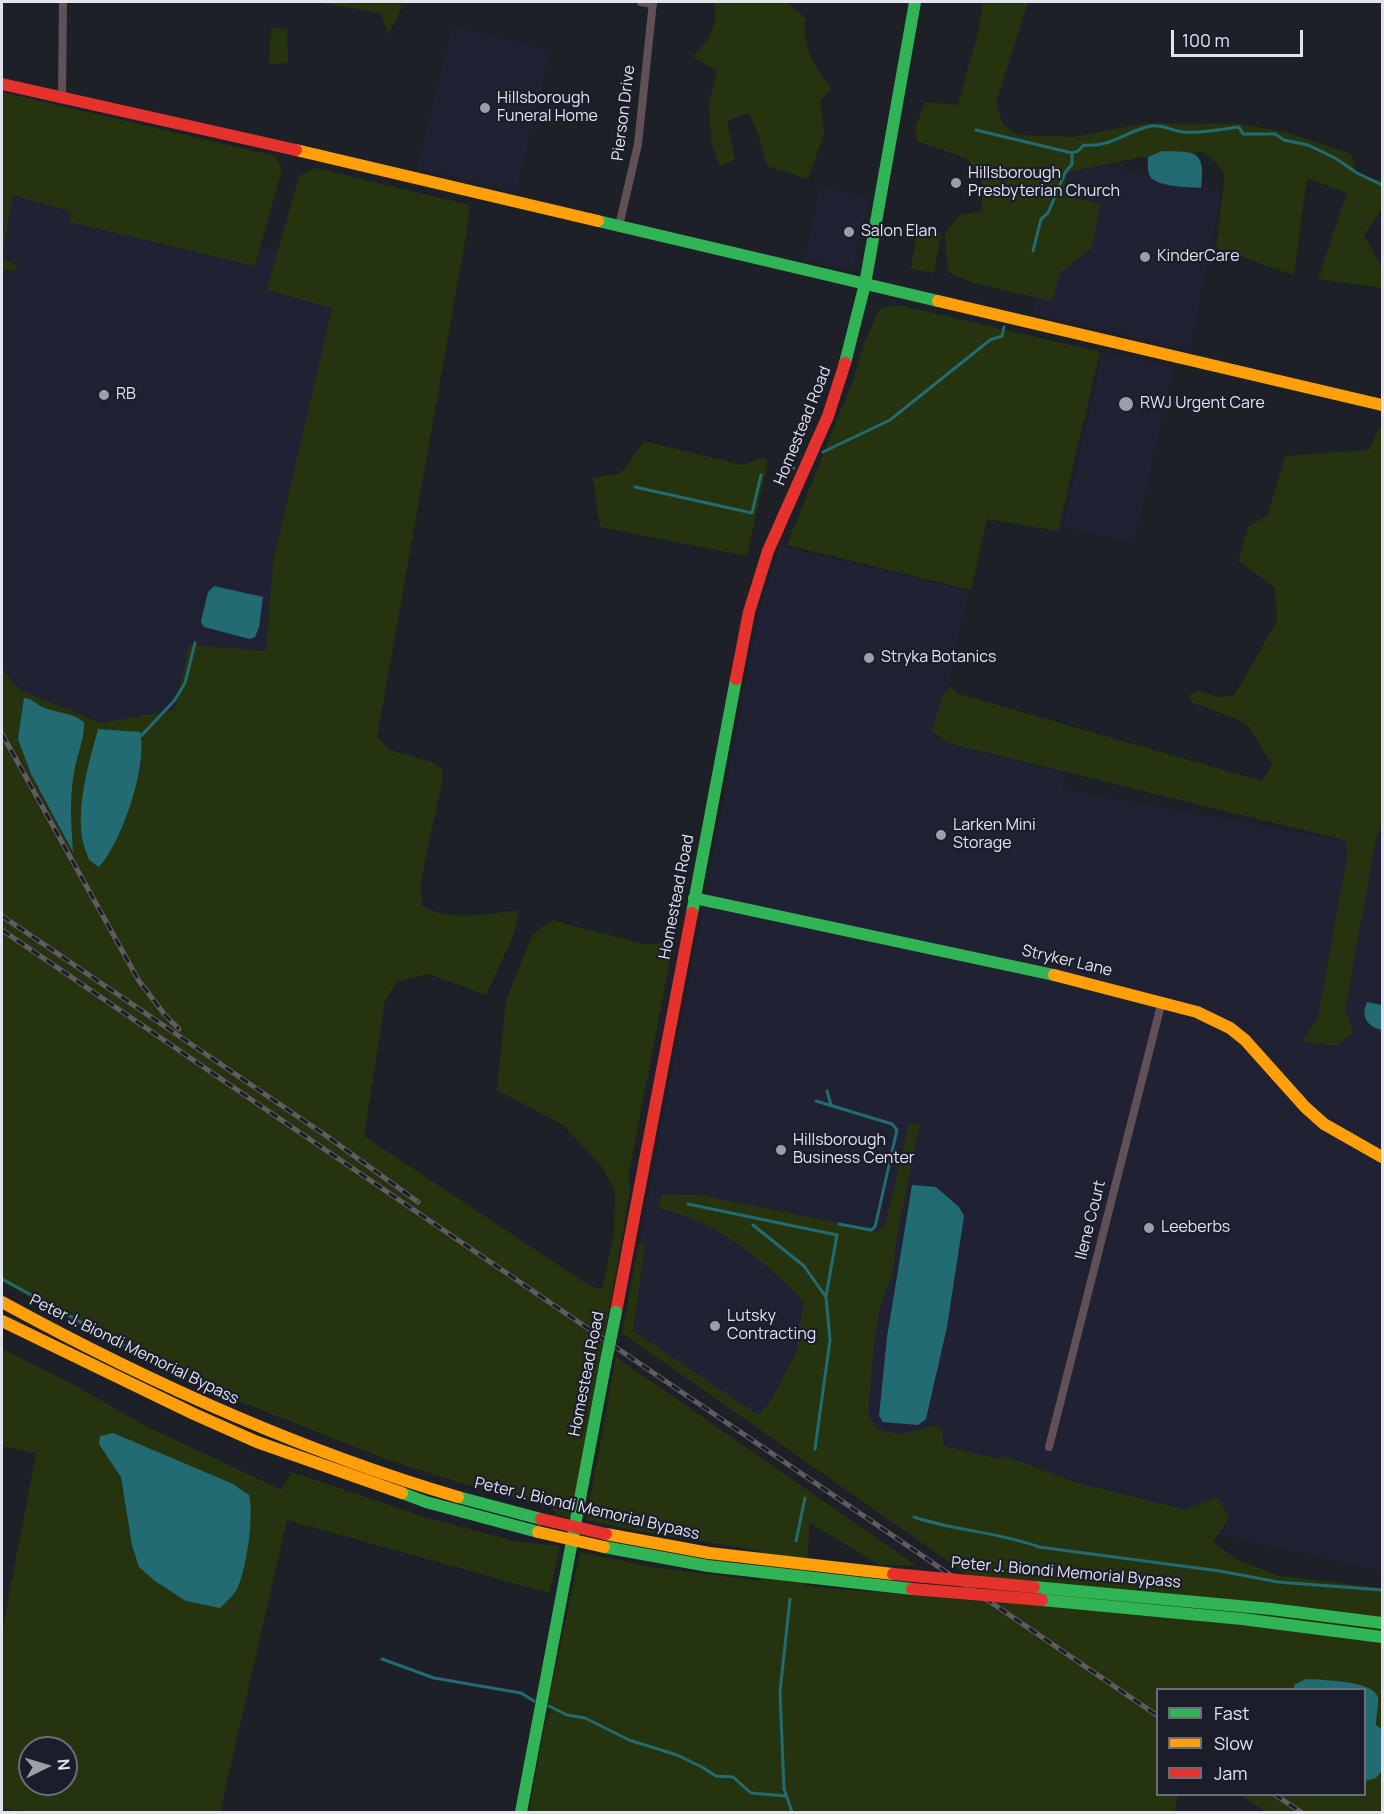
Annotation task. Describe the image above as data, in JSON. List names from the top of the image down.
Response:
{
  "streets": {
    "main road": ["Homestead Road", "Stryker Lane", "Peter J. Biondi Memorial Bypass"],
    "street": ["Pierson Drive", "Ilene Court"]
  },
  "crossings": [
    ["Homestead Road", "Stryker Lane"],
    ["Stryker Lane", "Ilene Court"]
  ],
  "places": [
    "Hillsborough Funeral Home",
    "Hillsborough Presbyterian Church",
    "Salon Elan",
    "KinderCare",
    "RB",
    "RWJ Urgent Care",
    "Stryka Botanics",
    "Larken Mini Storage",
    "Hillsborough Business Center",
    "Leeberbs",
    "Lutsky Contracting"
  ],
  "legend": ["Fast", "Slow", "Jam"],
  "scale_bar": "100 m",
  "north": "right"
}
